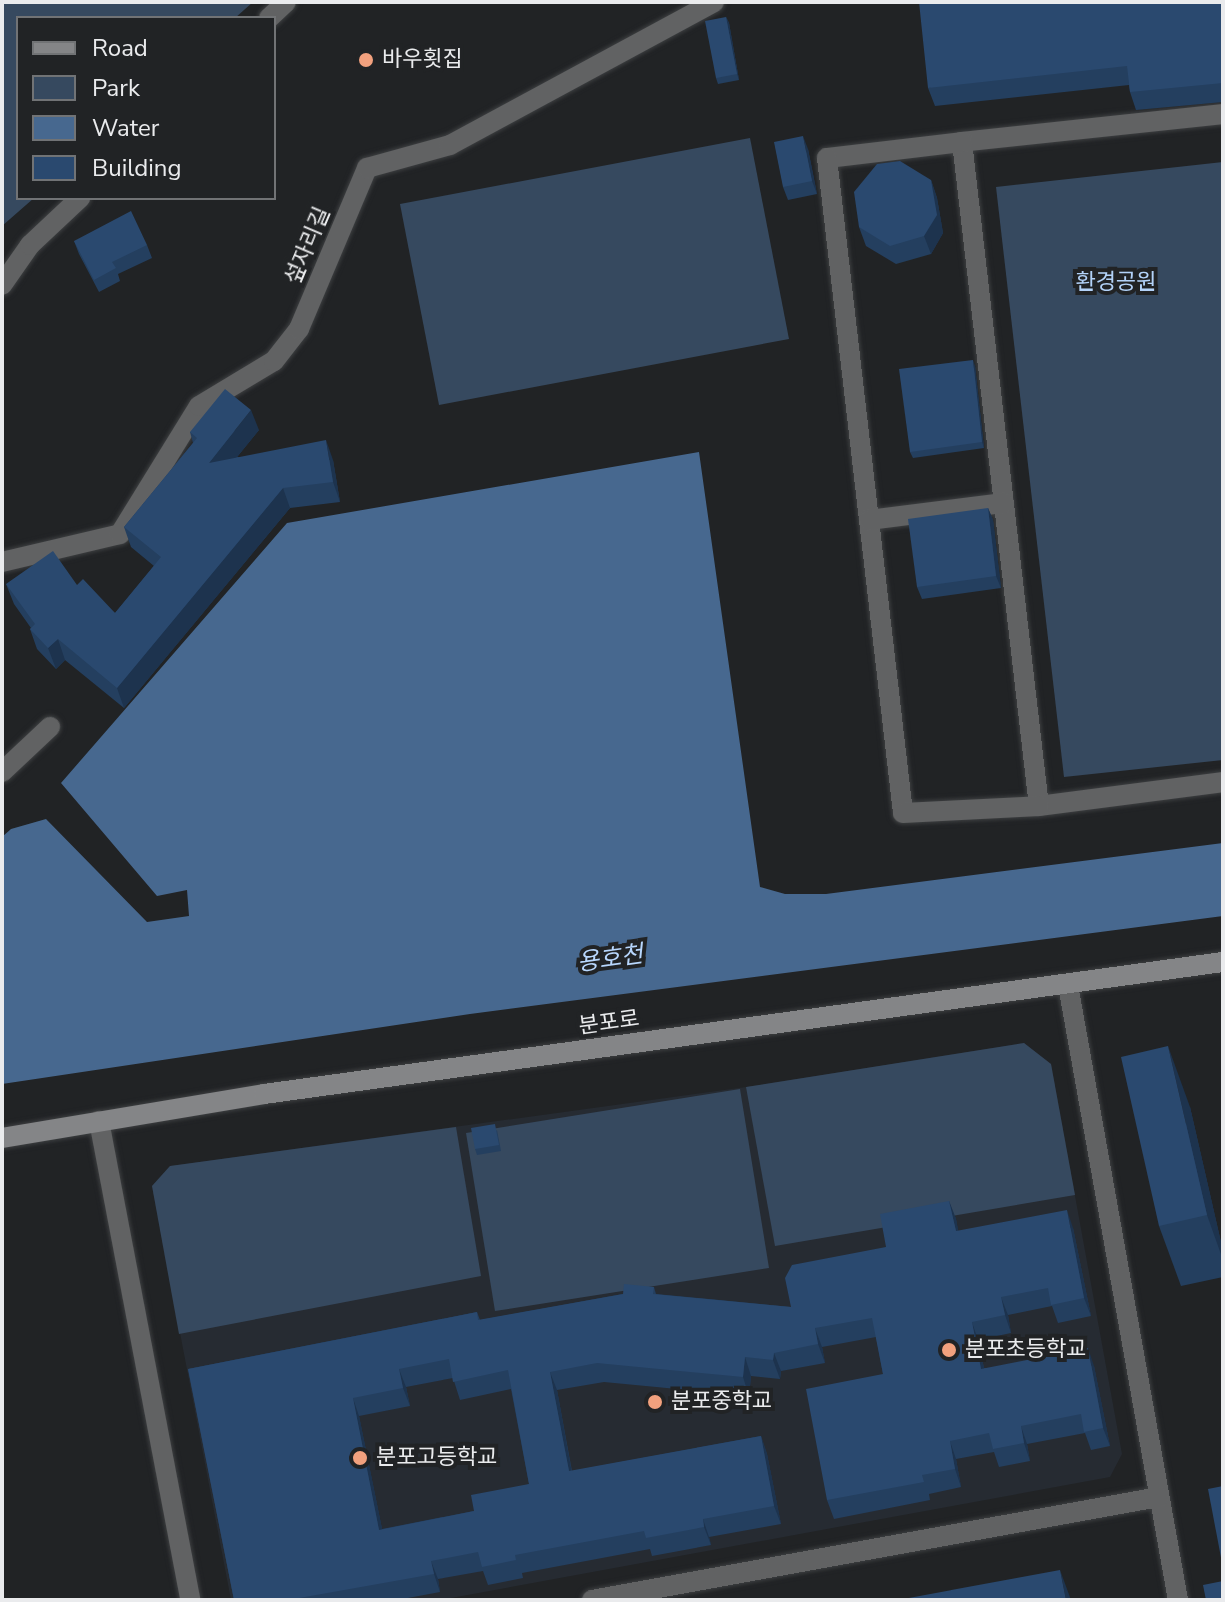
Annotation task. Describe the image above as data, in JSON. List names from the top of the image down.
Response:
{
  "streets": {
    "main road": ["분포로"],
    "street": ["섶자리길"]
  },
  "water": ["용호천"],
  "parks": ["환경공원"],
  "places": [
    "바우횟집",
    "분포초등학교",
    "분포중학교",
    "분포고등학교"
  ],
  "legend": [
    "Road",
    "Park",
    "Water",
    "Building"
  ]
}
